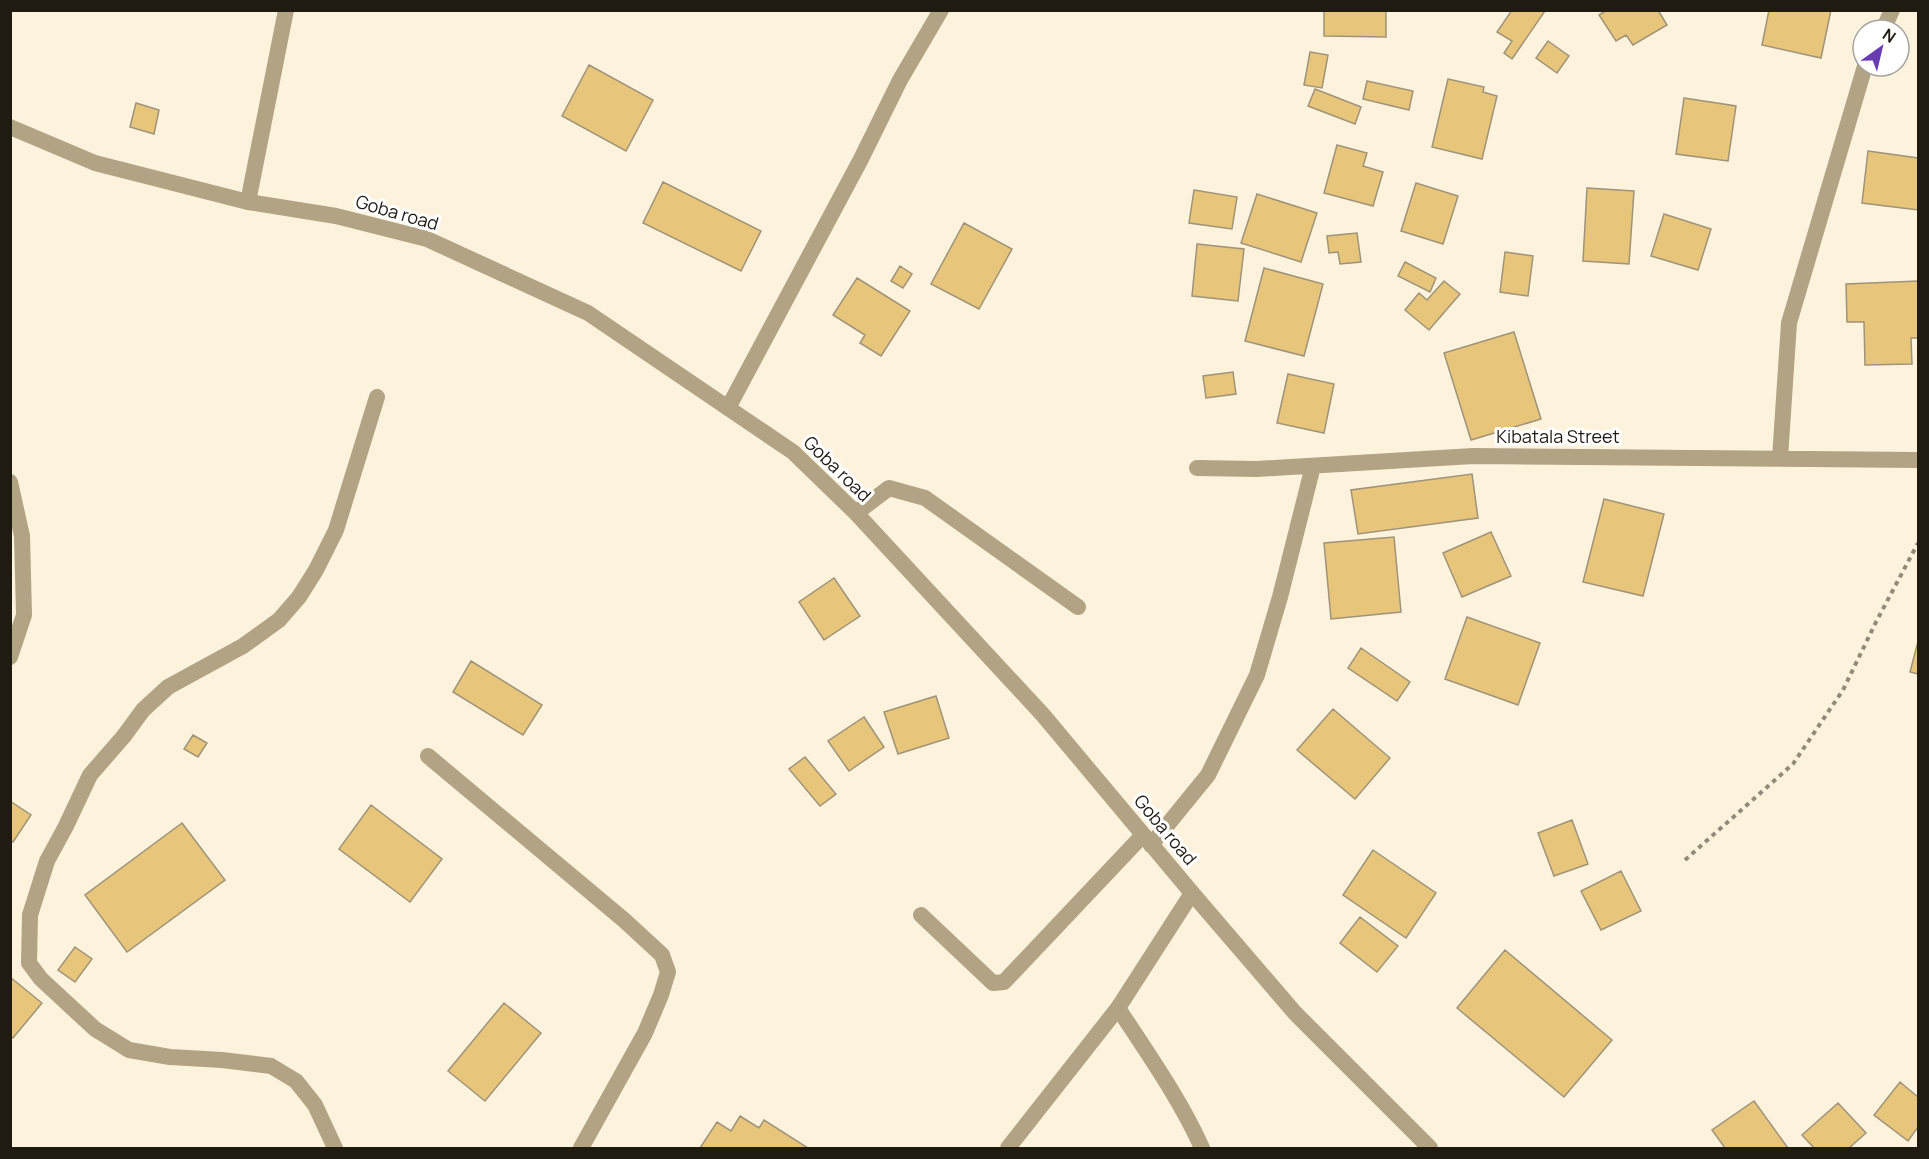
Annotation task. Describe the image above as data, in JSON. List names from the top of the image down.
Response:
{
  "streets": {
    "street": ["Goba road", "Kibatala Street"]
  },
  "north": "top right"
}
